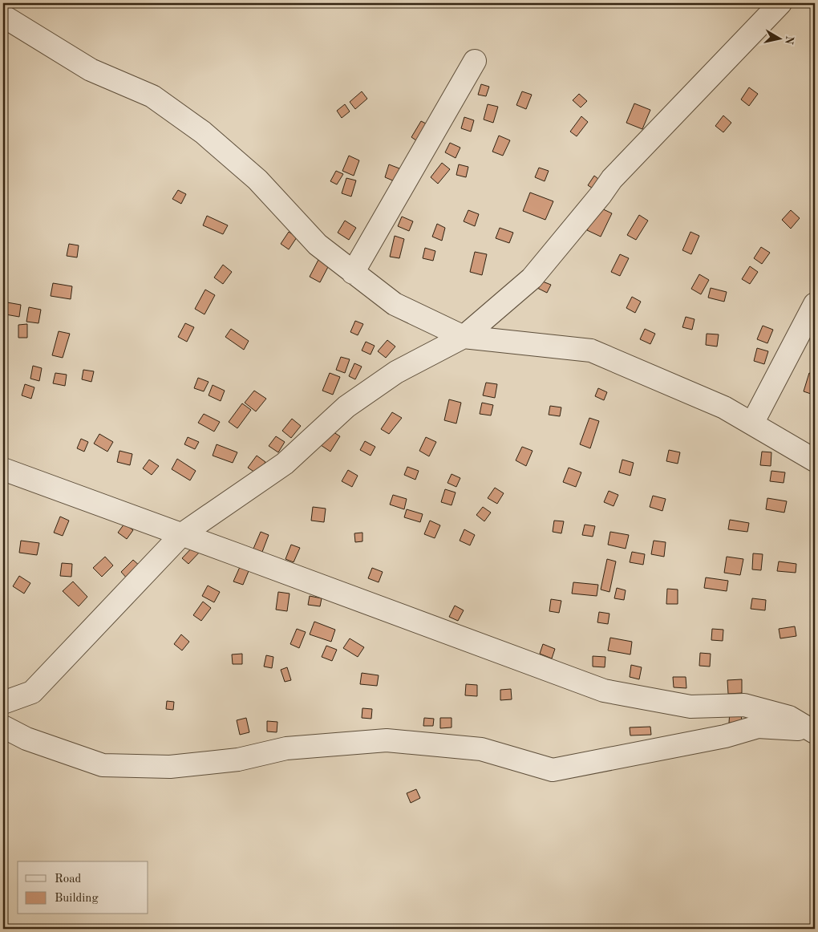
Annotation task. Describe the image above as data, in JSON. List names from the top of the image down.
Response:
{
  "legend": ["Road", "Building"],
  "north": "right"
}
